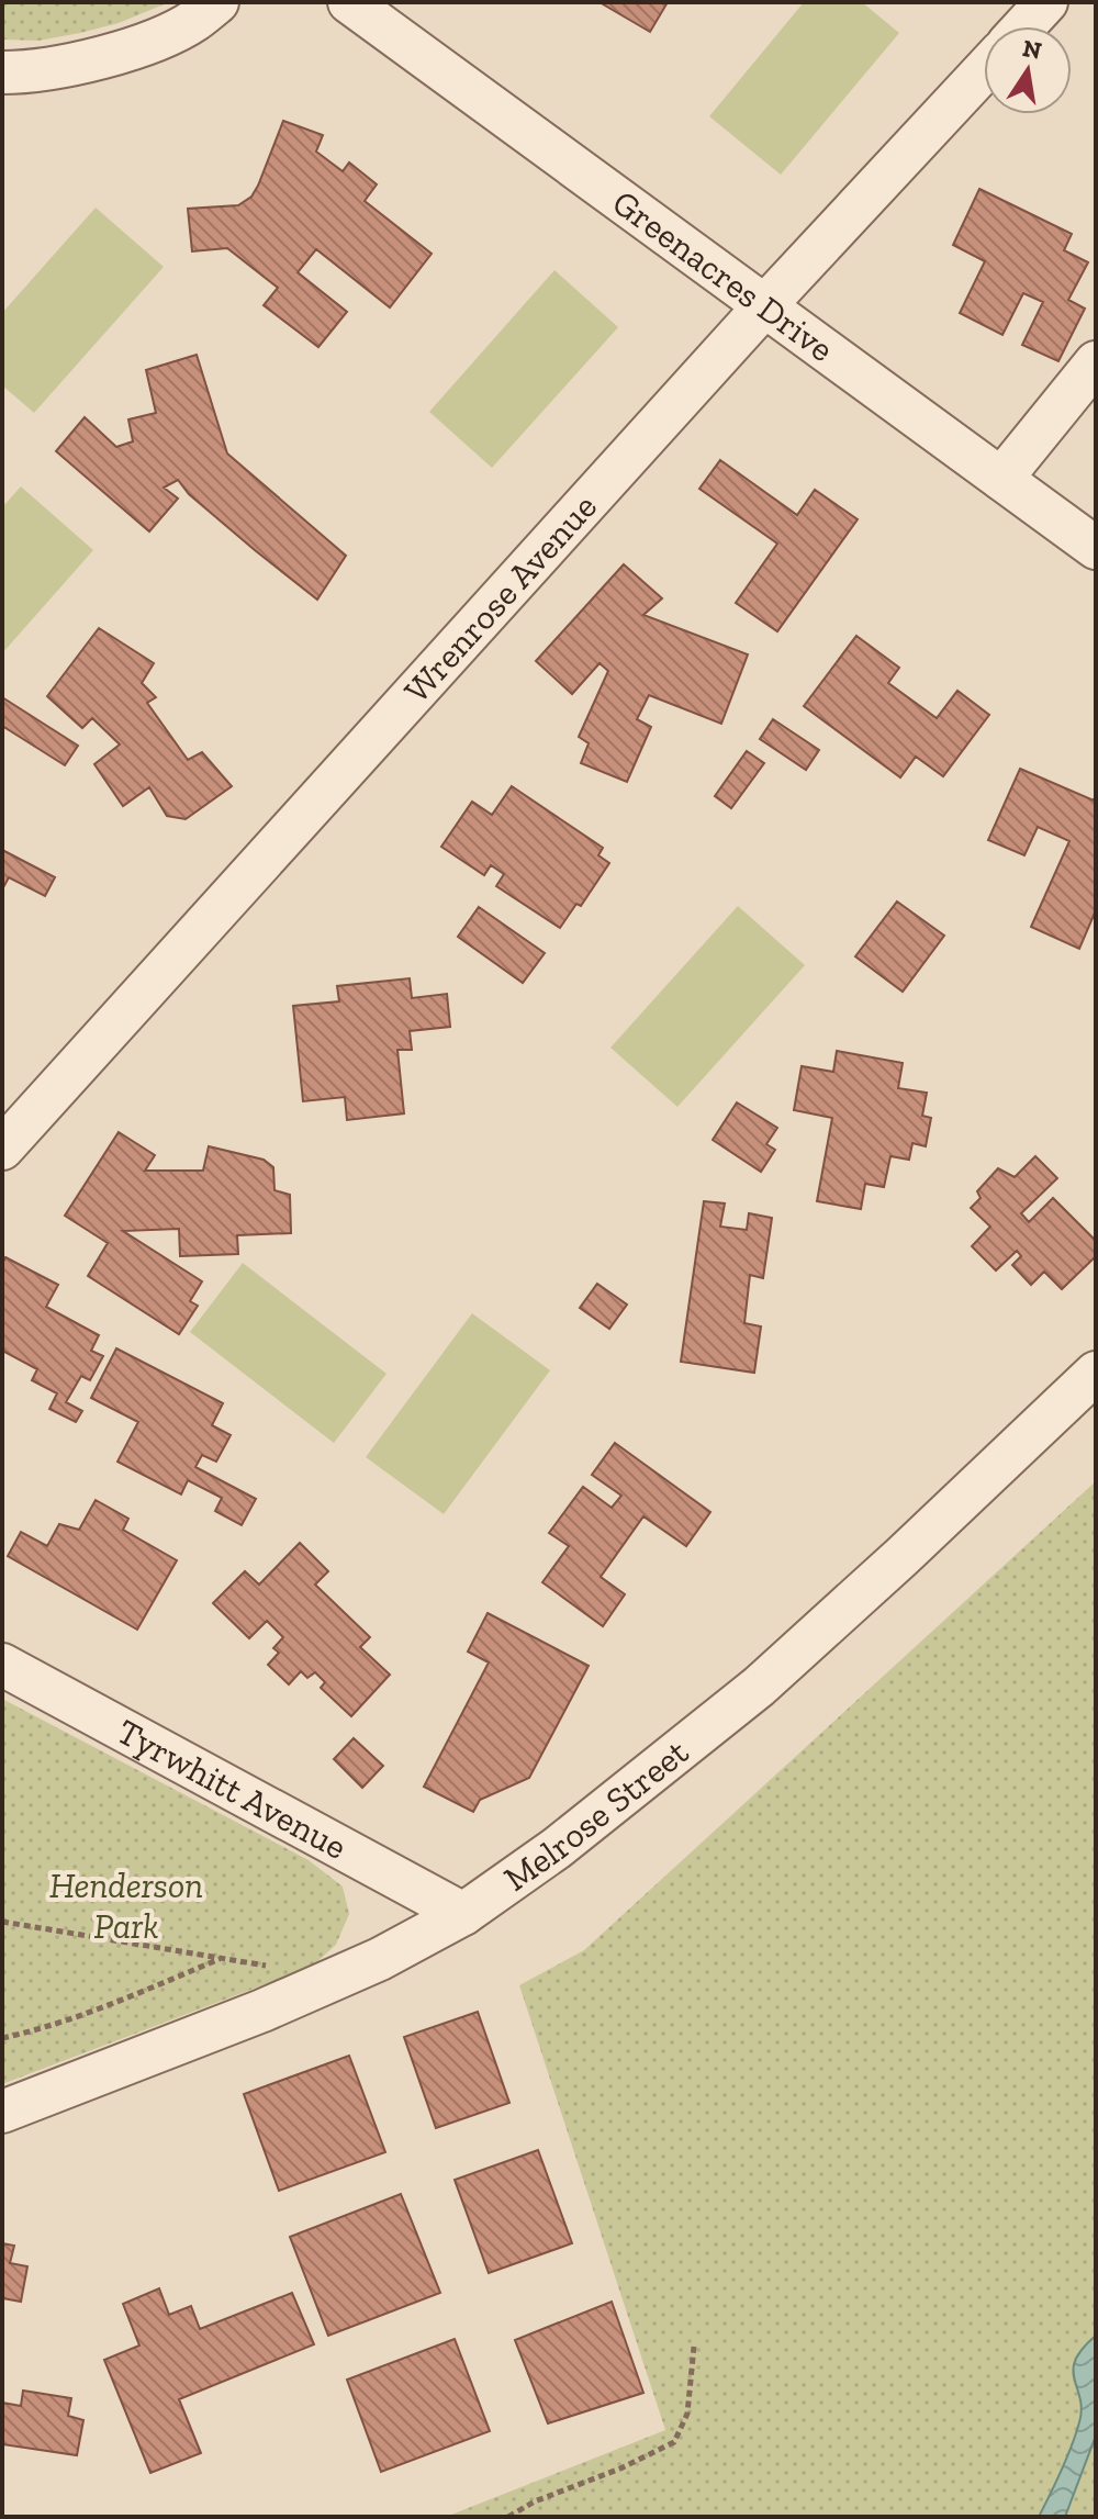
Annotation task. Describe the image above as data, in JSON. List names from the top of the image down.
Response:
{
  "streets": {
    "street": [
      "Greenacres Drive",
      "Wrenrose Avenue",
      "Tyrwhitt Avenue",
      "Melrose Street"
    ]
  },
  "crossings": [
    ["Greenacres Drive", "Wrenrose Avenue"],
    ["Tyrwhitt Avenue", "Melrose Street"]
  ],
  "parks": ["Henderson Park"],
  "north": "top"
}
